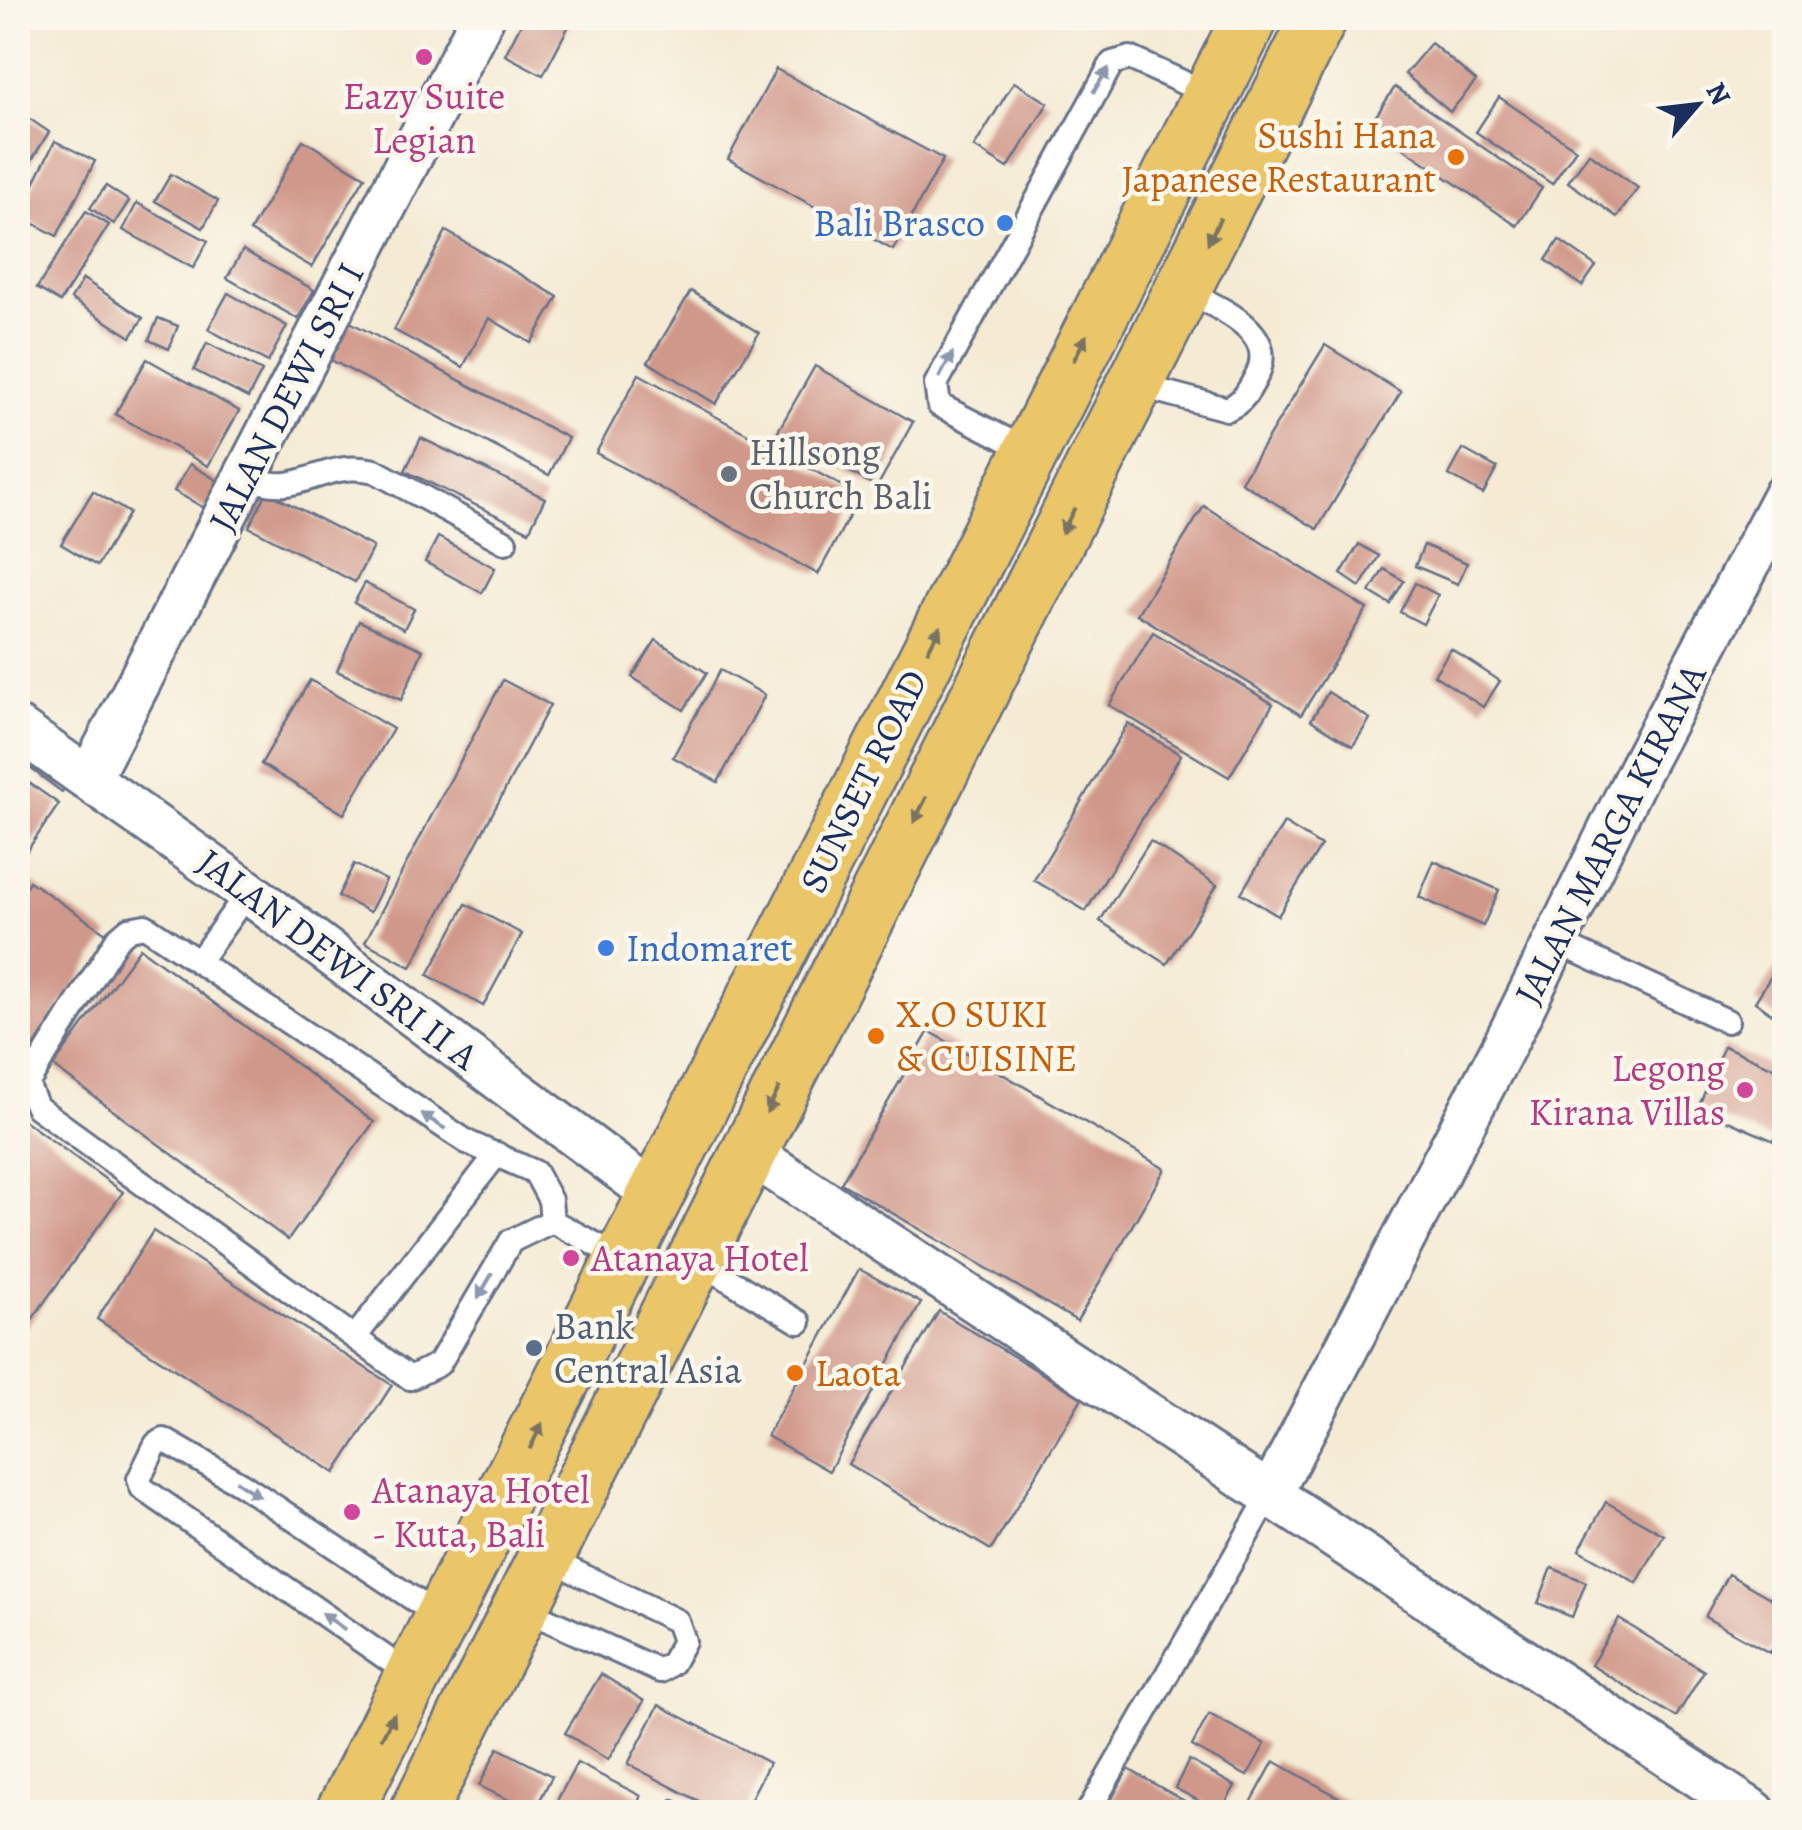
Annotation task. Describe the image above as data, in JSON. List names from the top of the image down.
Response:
{
  "streets": {
    "highway": ["SUNSET ROAD"],
    "street": ["JALAN DEWI SRI I", "JALAN MARGA KIRANA", "JALAN DEWI SRI II A"]
  },
  "crossings": [
    ["JALAN DEWI SRI I", "JALAN DEWI SRI II A"],
    ["SUNSET ROAD", "JALAN DEWI SRI II A"]
  ],
  "places": [
    "Eazy Suite Legian",
    "Sushi Hana Japanese Restaurant",
    "Bali Brasco",
    "Hillsong Church Bali",
    "Indomaret",
    "X.O SUKI & CUISINE",
    "Legong Kirana Villas",
    "Atanaya Hotel",
    "Bank Central Asia",
    "Laota",
    "Atanaya Hotel - Kuta, Bali"
  ],
  "north": "top right"
}
